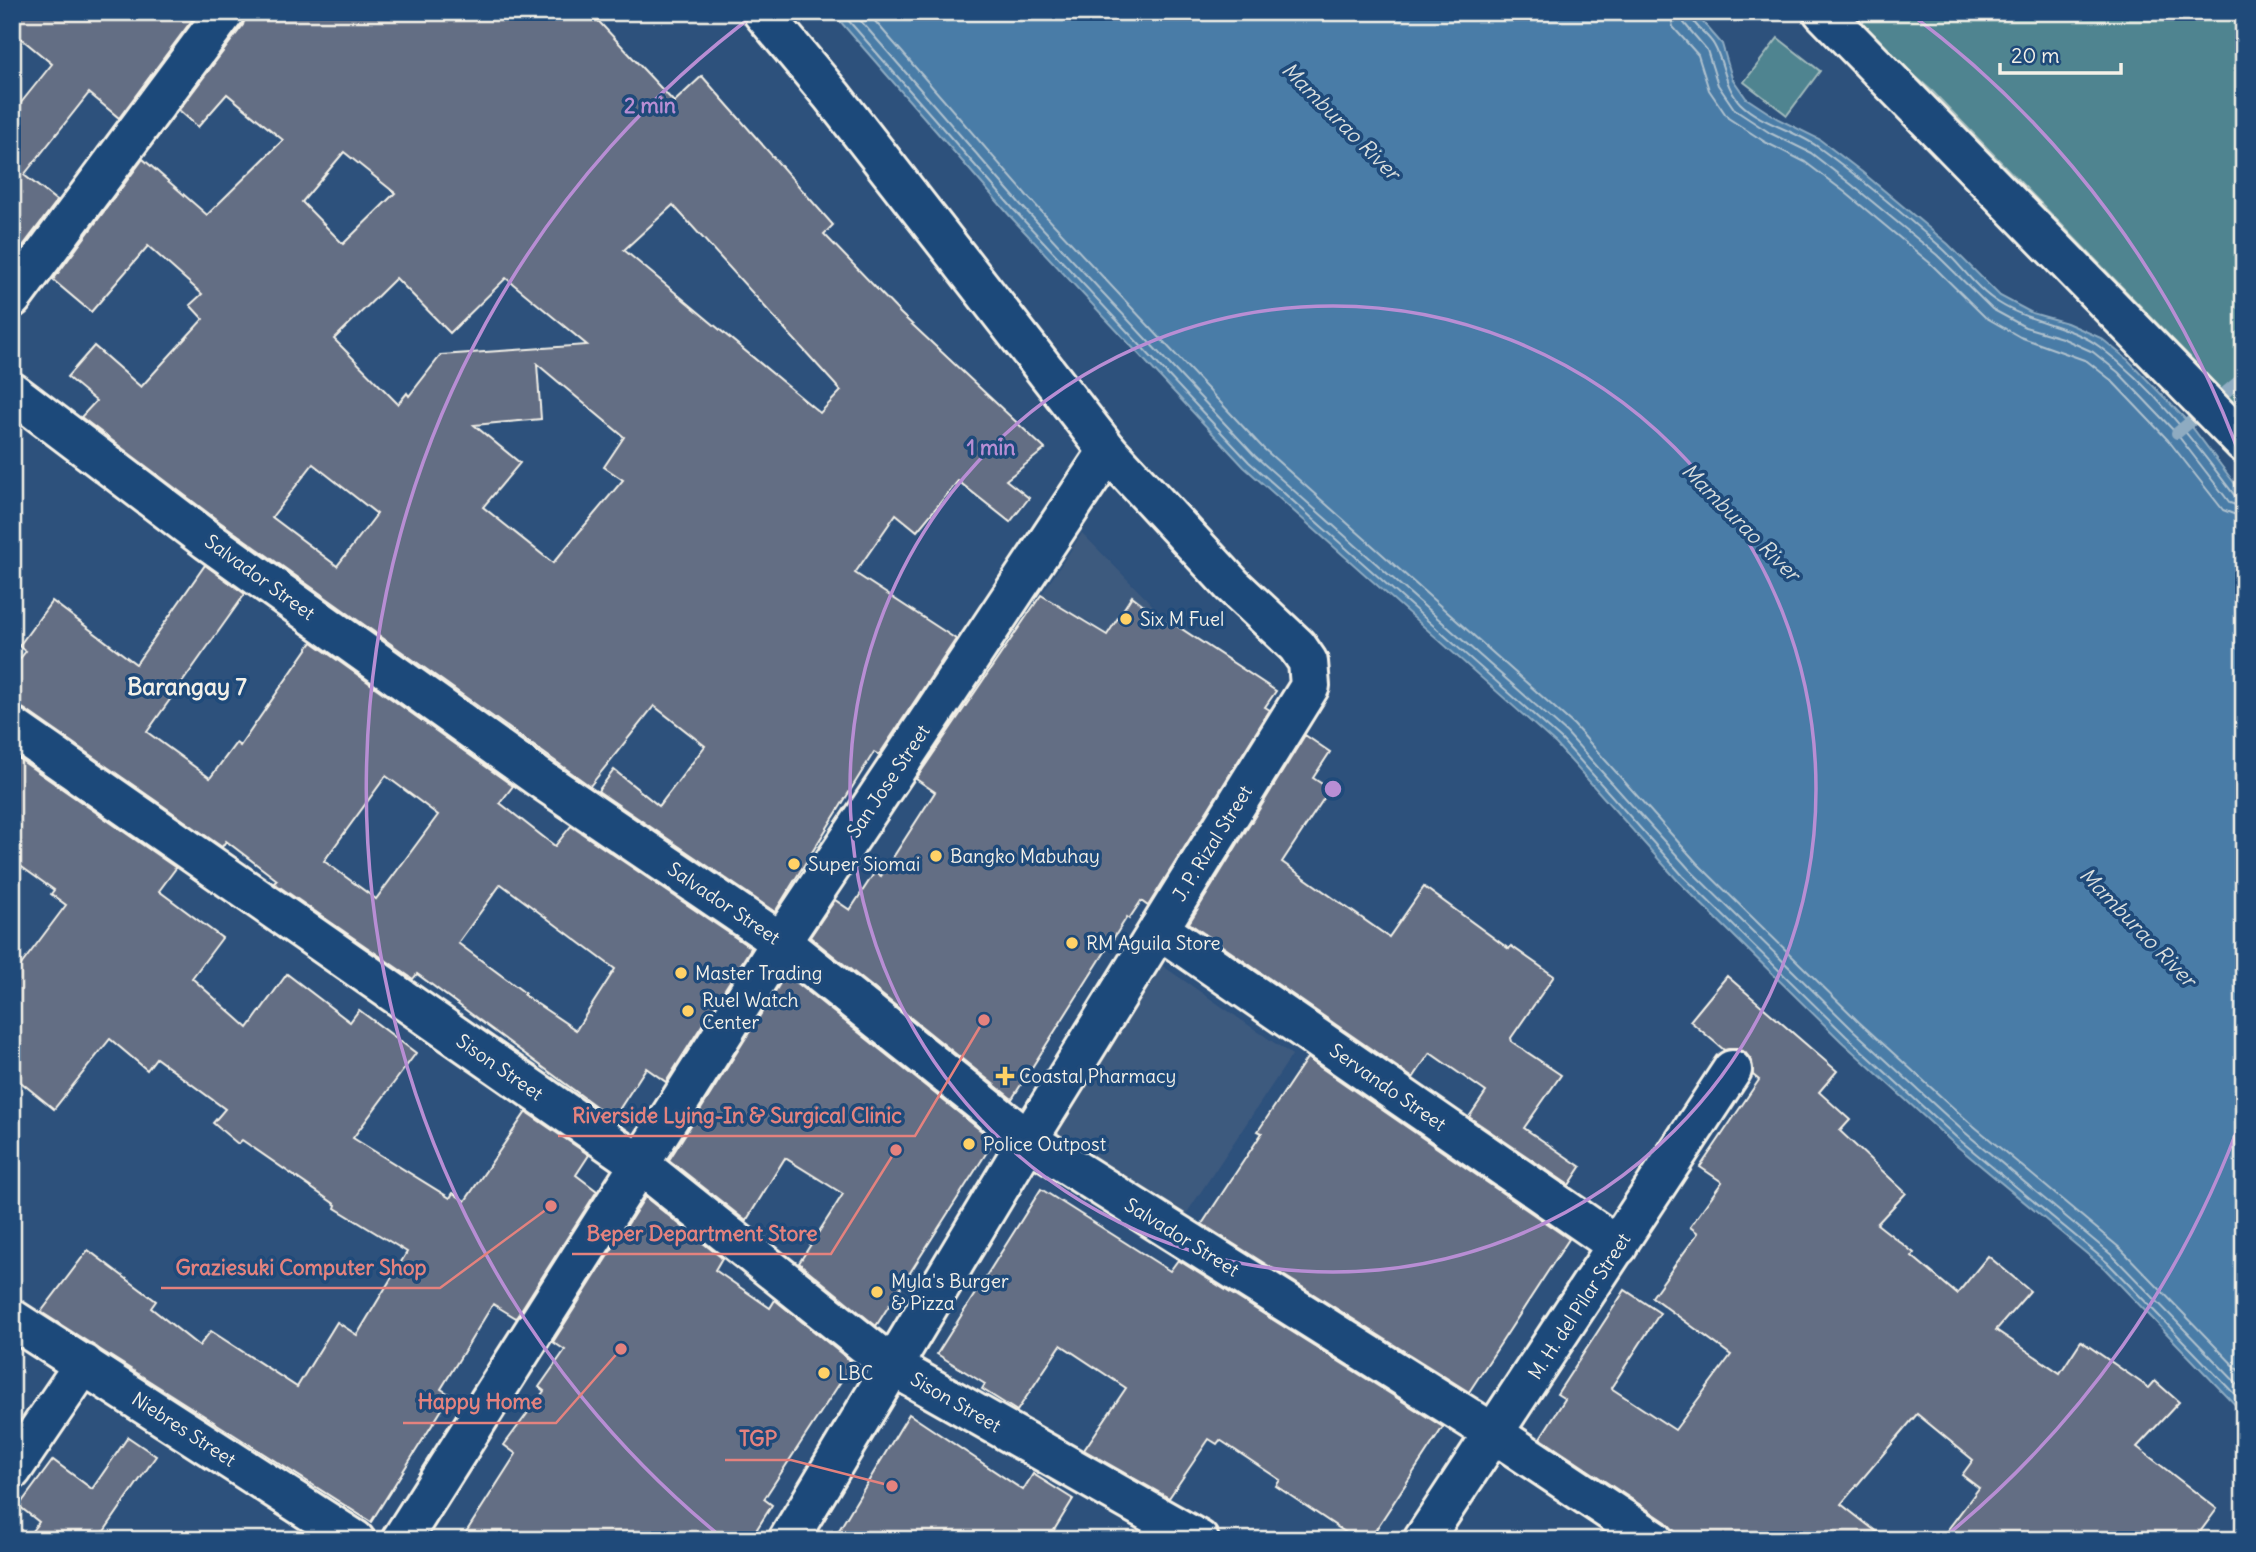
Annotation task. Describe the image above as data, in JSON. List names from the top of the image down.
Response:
{
  "streets": {
    "street": [
      "Salvador Street",
      "San Jose Street",
      "J. P. Rizal Street",
      "Sison Street",
      "Servando Street",
      "M. H. del Pilar Street",
      "Niebres Street"
    ]
  },
  "crossings": [
    ["Salvador Street", "San Jose Street"],
    ["Salvador Street", "J. P. Rizal Street"],
    ["Salvador Street", "M. H. del Pilar Street"],
    ["San Jose Street", "J. P. Rizal Street"],
    ["San Jose Street", "Sison Street"],
    ["J. P. Rizal Street", "Sison Street"],
    ["J. P. Rizal Street", "Servando Street"],
    ["Servando Street", "M. H. del Pilar Street"]
  ],
  "districts": ["Barangay 7"],
  "water": ["Mamburao River"],
  "places": {
    "other": [
      "Six M Fuel",
      "Bangko Mabuhay",
      "Super Siomai",
      "RM Aguila Store",
      "Master Trading",
      "Ruel Watch Center",
      "Riverside Lying-In & Surgical Clinic",
      "Police Outpost",
      "Beper Department Store",
      "Graziesuki Computer Shop",
      "Myla's Burger & Pizza",
      "Happy Home",
      "LBC",
      "TGP"
    ],
    "health": ["Coastal Pharmacy"]
  },
  "scale_bar": "20 m",
  "rings": ["2 min", "1 min"]
}
